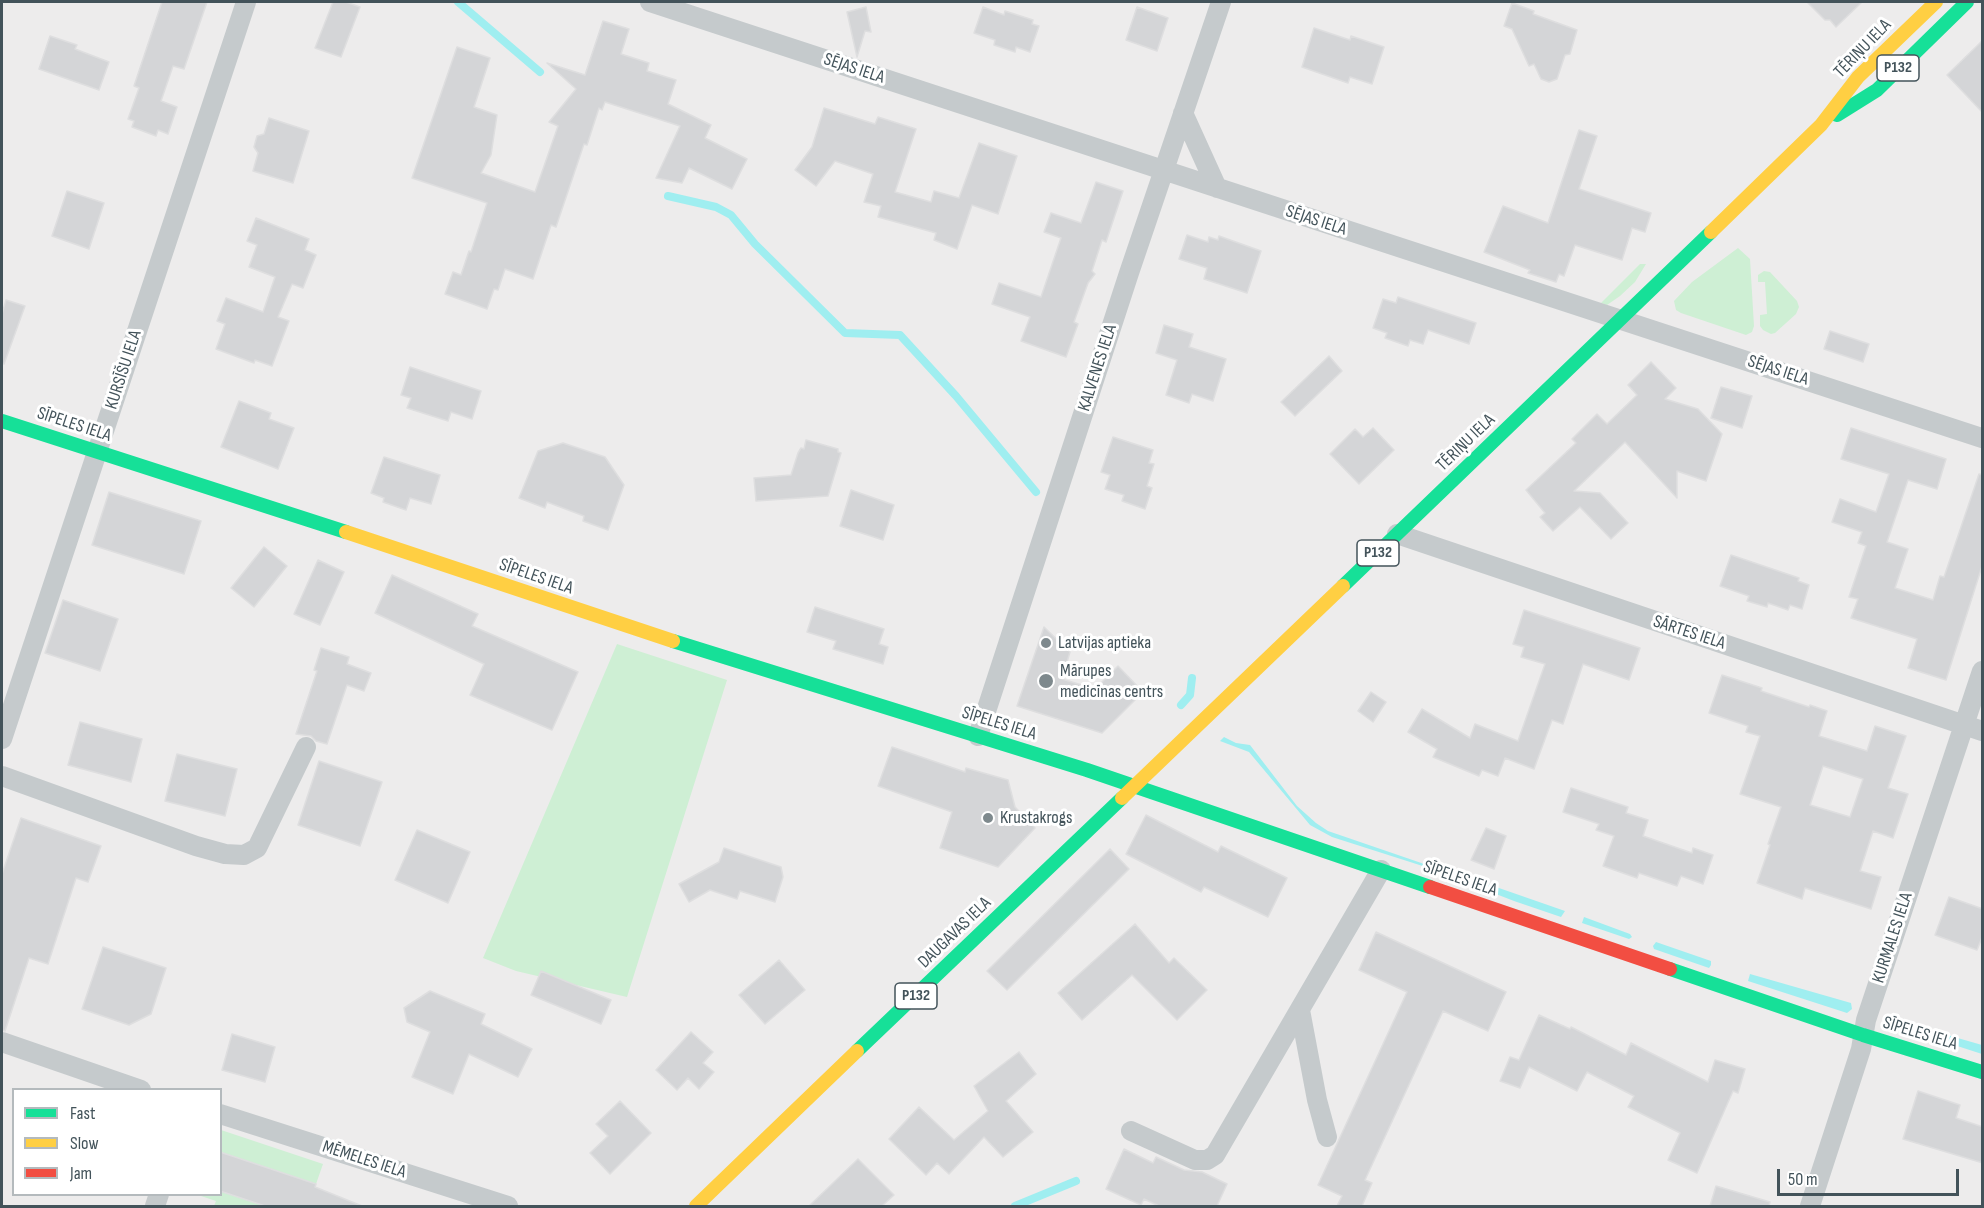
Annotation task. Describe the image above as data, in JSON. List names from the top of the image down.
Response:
{
  "streets": {
    "street": [
      "TĒRIŅU IELA",
      "P132",
      "SĒJAS IELA",
      "KALVENES IELA",
      "KURSĪŠU IELA",
      "SĪPELES IELA",
      "SĀRTES IELA",
      "DAUGAVAS IELA",
      "KURMALES IELA",
      "MĒMELES IELA"
    ]
  },
  "crossings": [
    ["TĒRIŅU IELA", "SĒJAS IELA"],
    ["TĒRIŅU IELA", "SĪPELES IELA"],
    ["TĒRIŅU IELA", "SĀRTES IELA"],
    ["TĒRIŅU IELA", "DAUGAVAS IELA"],
    ["SĒJAS IELA", "KALVENES IELA"],
    ["KALVENES IELA", "SĪPELES IELA"],
    ["KURSĪŠU IELA", "SĪPELES IELA"],
    ["SĪPELES IELA", "DAUGAVAS IELA"],
    ["SĪPELES IELA", "KURMALES IELA"],
    ["SĀRTES IELA", "KURMALES IELA"]
  ],
  "places": ["Latvijas aptieka", "Mārupes medicīnas centrs", "Krustakrogs"],
  "legend": ["Fast", "Slow", "Jam"],
  "scale_bar": "50 m"
}
